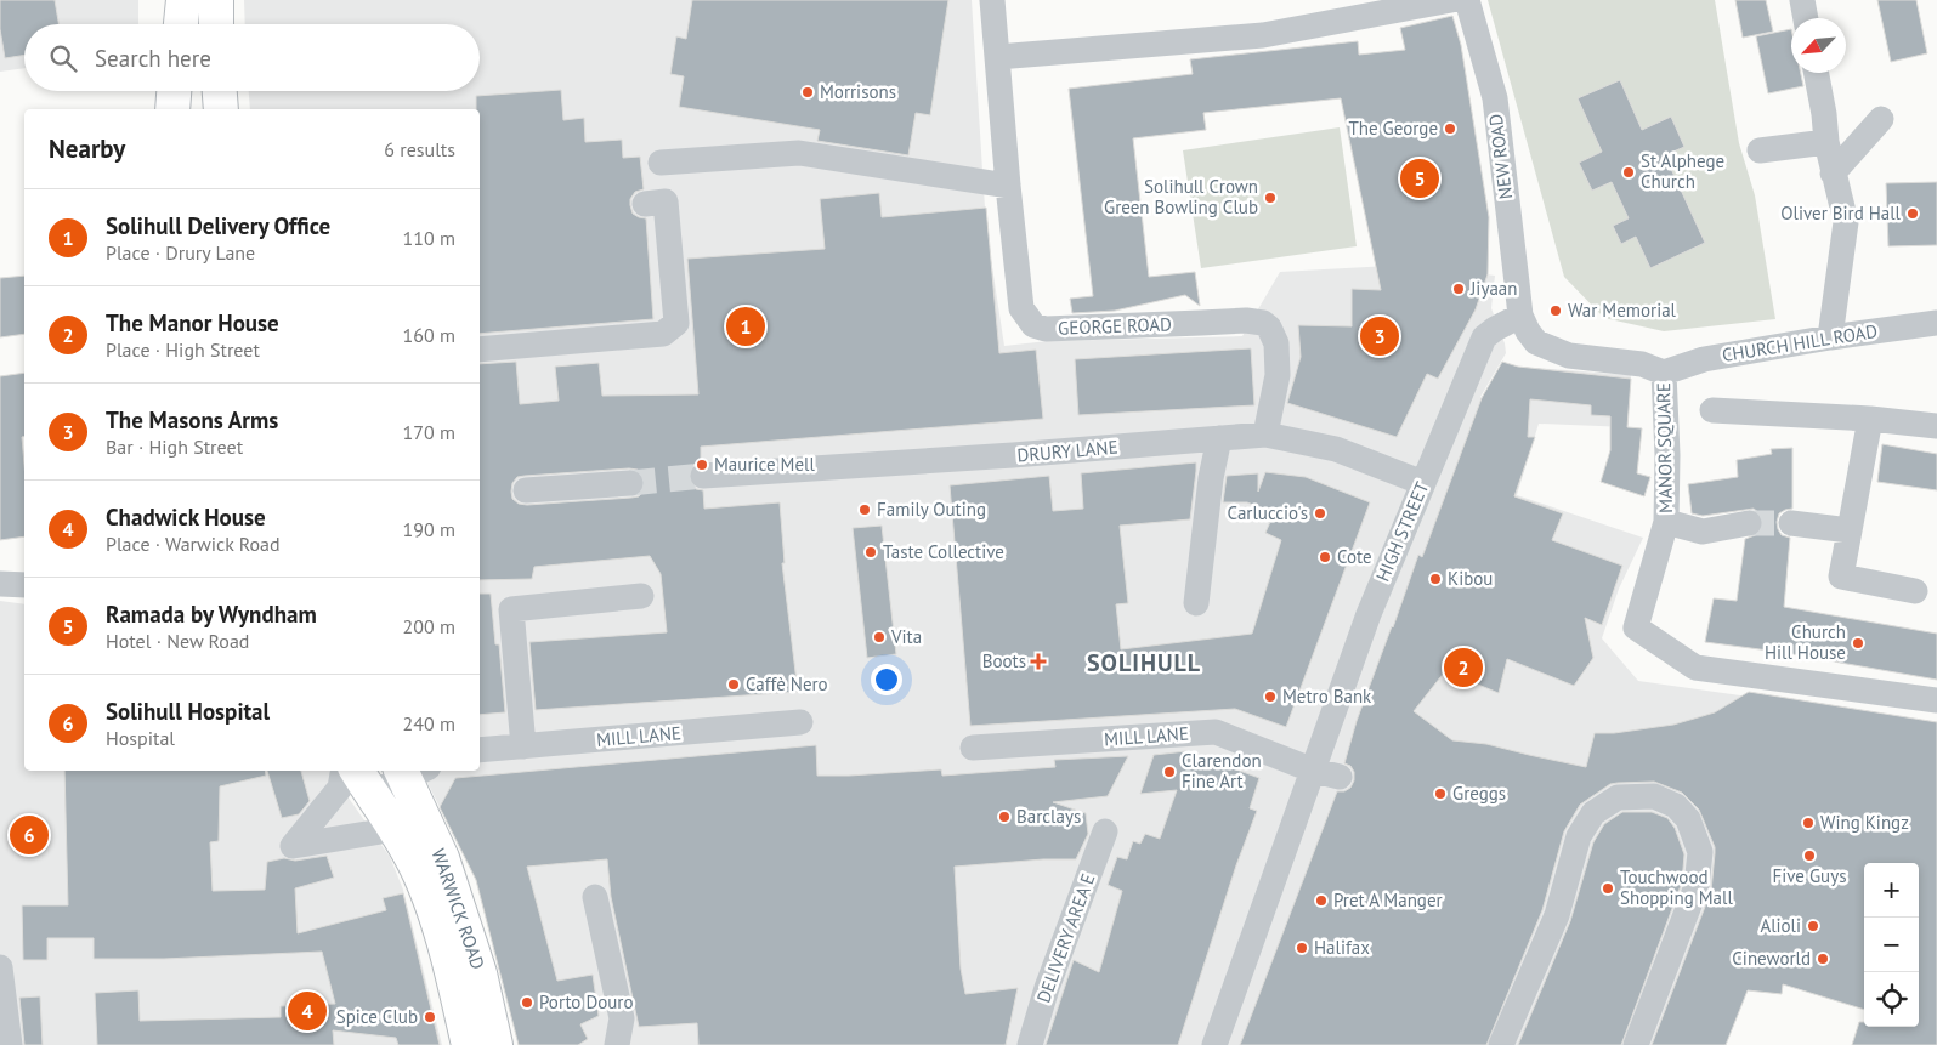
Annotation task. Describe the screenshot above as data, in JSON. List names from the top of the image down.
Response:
{
  "streets": {
    "main road": ["WARWICK ROAD"],
    "street": [
      "NEW ROAD",
      "GEORGE ROAD",
      "CHURCH HILL ROAD",
      "MANOR SQUARE",
      "DRURY LANE",
      "HIGH STREET",
      "MILL LANE",
      "DELIVERY AREA E"
    ]
  },
  "crossings": [
    ["NEW ROAD", "HIGH STREET"],
    ["GEORGE ROAD", "DRURY LANE"],
    ["CHURCH HILL ROAD", "MANOR SQUARE"],
    ["DRURY LANE", "HIGH STREET"],
    ["HIGH STREET", "MILL LANE"]
  ],
  "districts": ["SOLIHULL"],
  "places": {
    "other": [
      "Morrisons",
      "The George",
      "St Alphege Church",
      "Solihull Crown Green Bowling Club",
      "Oliver Bird Hall",
      "Jiyaan",
      "War Memorial",
      "Maurice Mell",
      "Family Outing",
      "Carluccio's",
      "Taste Collective",
      "Cote",
      "Kibou",
      "Vita",
      "Church Hill House",
      "Caffè Nero",
      "Metro Bank",
      "Clarendon Fine Art",
      "Greggs",
      "Barclays",
      "Wing Kingz",
      "Five Guys",
      "Touchwood Shopping Mall",
      "Pret A Manger",
      "Alioli",
      "Halifax",
      "Cineworld",
      "Porto Douro",
      "Spice Club"
    ],
    "health": ["Boots"]
  },
  "north": "bottom left",
  "page": {
    "search": "Search here",
    "heading": ["Nearby", "6 results"],
    "pins": [
      "5",
      "1",
      "3",
      "2",
      "6",
      "4"
    ],
    "list": [
      {
        "mark": "1",
        "name": "Solihull Delivery Office",
        "note": "Place · Drury Lane",
        "value": "110 m"
      },
      {
        "mark": "2",
        "name": "The Manor House",
        "note": "Place · High Street",
        "value": "160 m"
      },
      {
        "mark": "3",
        "name": "The Masons Arms",
        "note": "Bar · High Street",
        "value": "170 m"
      },
      {
        "mark": "4",
        "name": "Chadwick House",
        "note": "Place · Warwick Road",
        "value": "190 m"
      },
      {
        "mark": "5",
        "name": "Ramada by Wyndham",
        "note": "Hotel · New Road",
        "value": "200 m"
      },
      {
        "mark": "6",
        "name": "Solihull Hospital",
        "note": "Hospital",
        "value": "240 m"
      }
    ],
    "map_buttons": ["+", "−"]
  }
}
